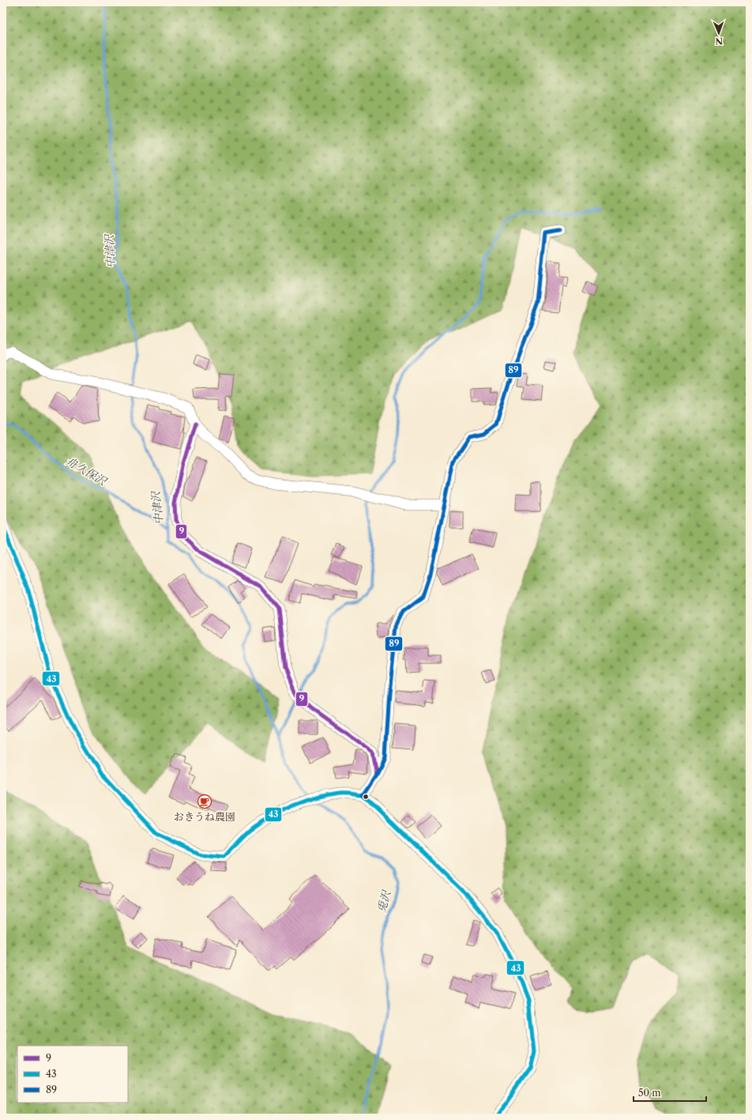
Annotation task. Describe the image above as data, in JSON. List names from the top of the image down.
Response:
{
  "water": ["中津沢", "舟久保沢", "兎沢"],
  "places": {
    "cafe": ["おきうね農園"]
  },
  "lines": ["transit line 89", "transit line 9", "transit line 43"],
  "legend": ["9", "43", "89"],
  "scale_bar": "50 m",
  "north": "bottom"
}
